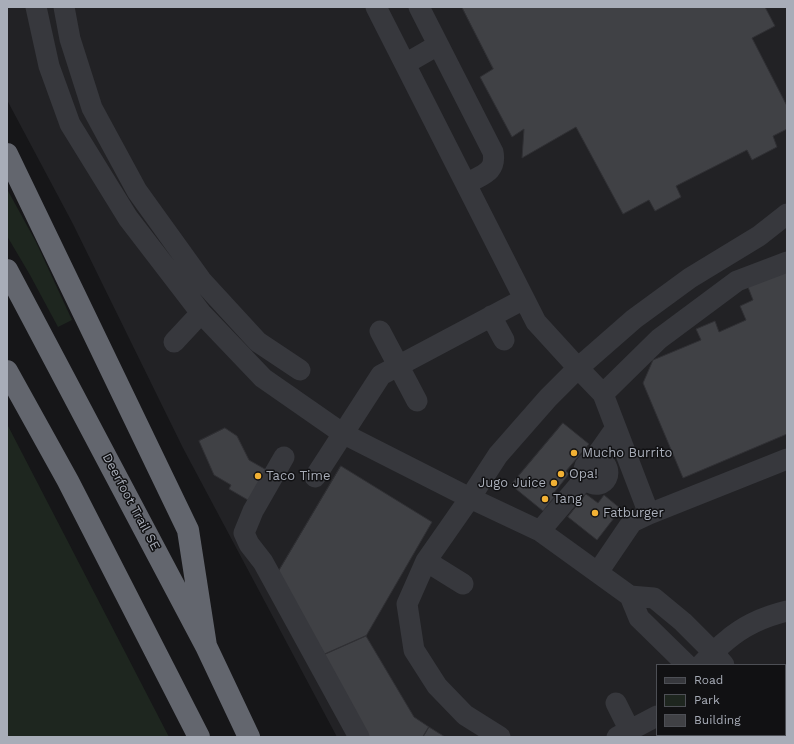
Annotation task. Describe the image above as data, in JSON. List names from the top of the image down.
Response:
{
  "streets": {
    "highway": ["Deerfoot Trail SE"]
  },
  "places": [
    "Mucho Burrito",
    "Opa!",
    "Taco Time",
    "Jugo Juice",
    "Tang",
    "Fatburger"
  ],
  "legend": ["Road", "Park", "Building"]
}
